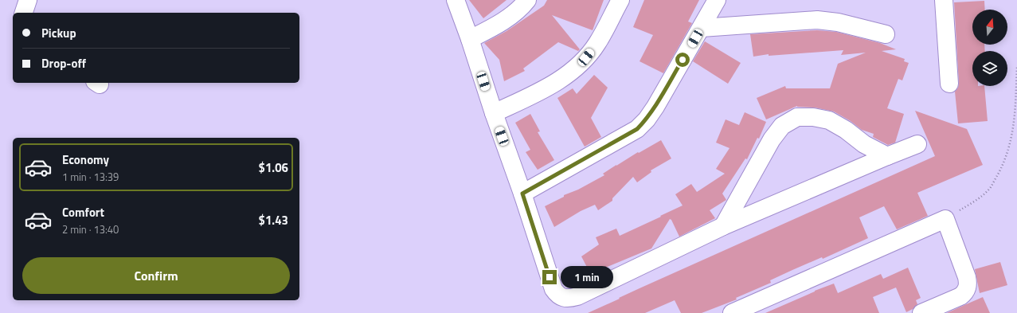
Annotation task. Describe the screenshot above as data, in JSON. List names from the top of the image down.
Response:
{
  "north": "top",
  "page": {
    "banner": ["Pickup", "Drop-off"],
    "list": [
      {
        "name": "Economy",
        "note": "1 min · 13:39",
        "value": "$1.06"
      },
      {
        "name": "Comfort",
        "note": "2 min · 13:40",
        "value": "$1.43"
      }
    ],
    "buttons": "Confirm",
    "bubble": "1 min"
  }
}
